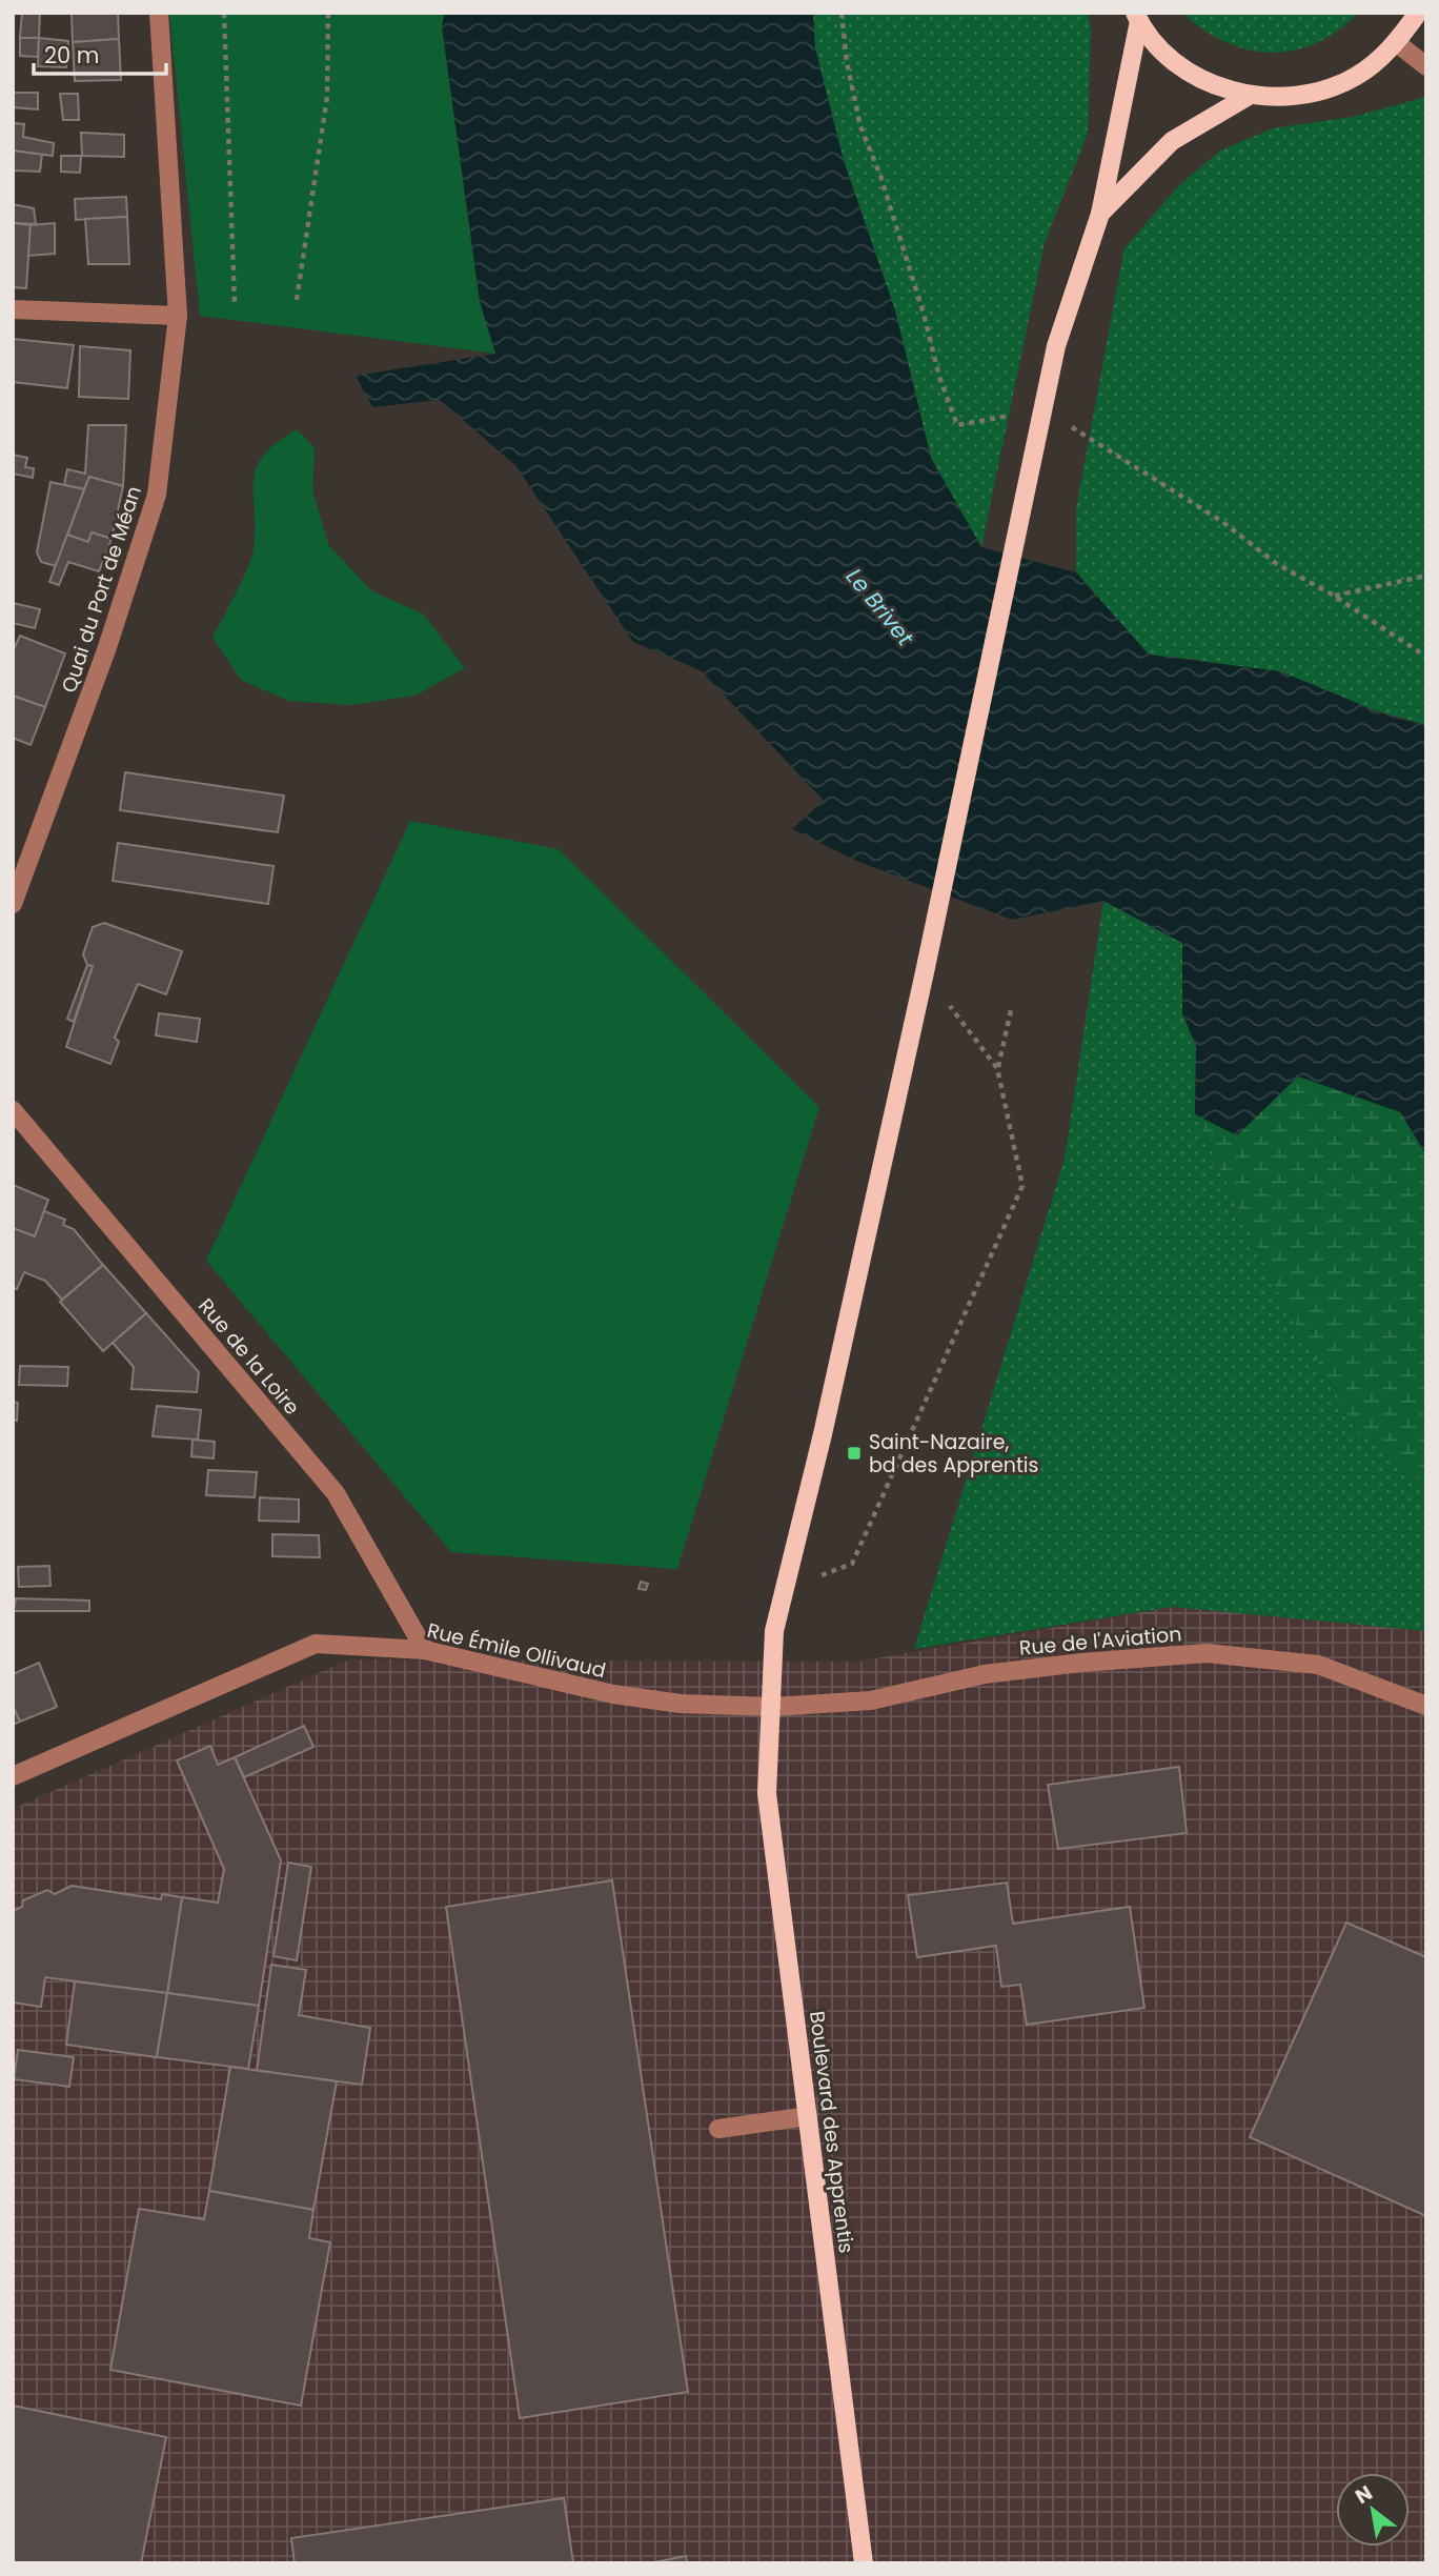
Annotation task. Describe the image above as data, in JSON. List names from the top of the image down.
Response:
{
  "streets": {
    "main road": ["Boulevard des Apprentis"],
    "street": [
      "Quai du Port de Méan",
      "Rue de la Loire",
      "Rue de l'Aviation",
      "Rue Émile Ollivaud"
    ]
  },
  "crossings": [
    ["Rue de la Loire", "Rue Émile Ollivaud"],
    ["Rue de l'Aviation", "Rue Émile Ollivaud"],
    ["Rue de l'Aviation", "Boulevard des Apprentis"],
    ["Rue Émile Ollivaud", "Boulevard des Apprentis"]
  ],
  "water": ["Le Brivet"],
  "places": {
    "transit": ["Saint-Nazaire, bd des Apprentis"]
  },
  "scale_bar": "20 m",
  "north": "top left"
}
